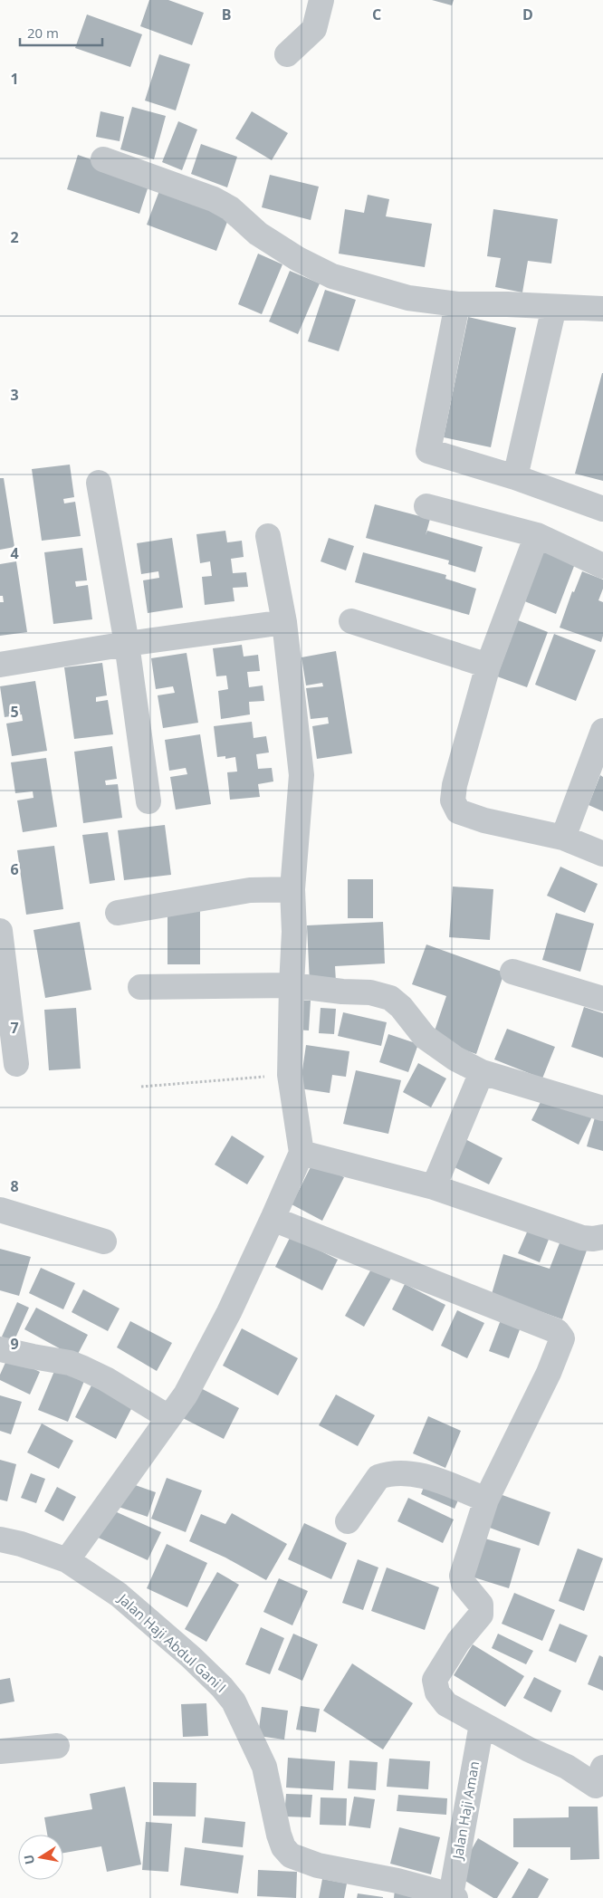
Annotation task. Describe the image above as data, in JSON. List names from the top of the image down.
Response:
{
  "streets": {
    "street": ["Jalan Haji Abdul Gani I", "Jalan Haji Aman"]
  },
  "crossings": [
    ["Jalan Haji Abdul Gani I", "Jalan Haji Aman"]
  ],
  "scale_bar": "20 m",
  "north": "left",
  "grid": {
    "columns": ["B", "C", "D"],
    "rows": [
      "1",
      "2",
      "3",
      "4",
      "5",
      "6",
      "7",
      "8",
      "9"
    ]
  }
}
